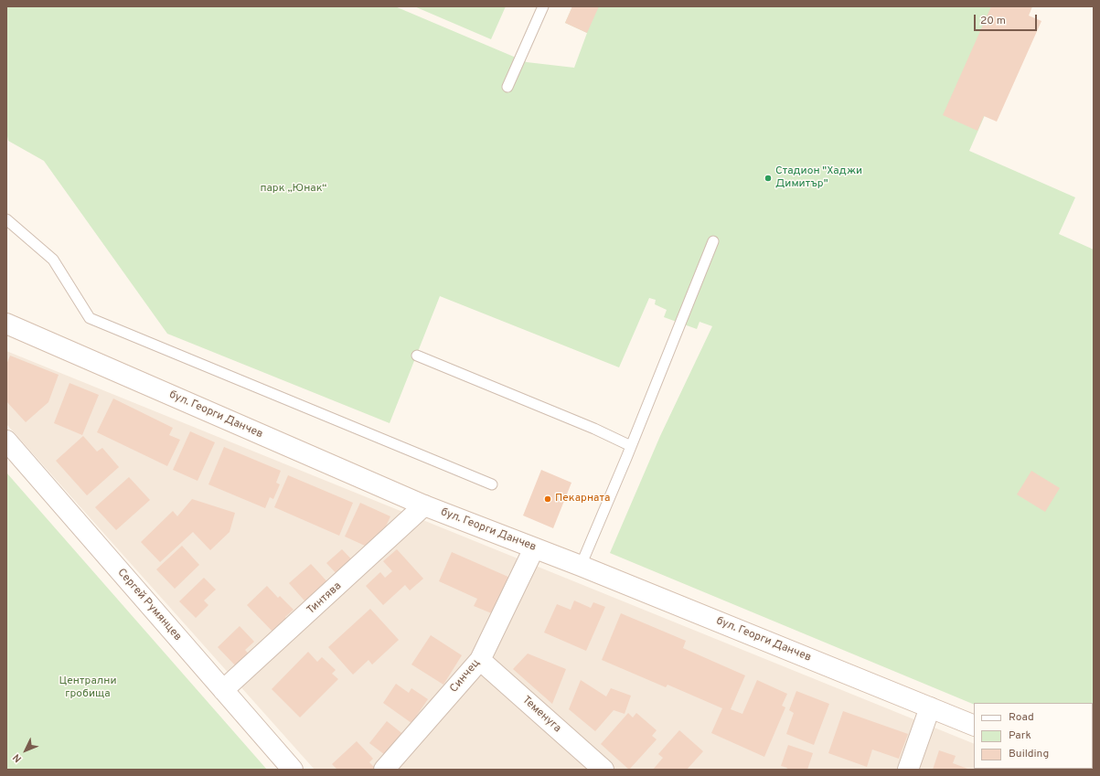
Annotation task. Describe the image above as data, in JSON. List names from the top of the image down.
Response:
{
  "streets": {
    "street": [
      "бул. Георги Данчев",
      "Тинтява",
      "Сергей Румянцев",
      "Синчец",
      "Теменуга"
    ]
  },
  "crossings": [
    ["бул. Георги Данчев", "Тинтява"],
    ["бул. Георги Данчев", "Синчец"],
    ["Тинтява", "Сергей Румянцев"],
    ["Синчец", "Теменуга"]
  ],
  "parks": ["парк „Юнак“", "Централни гробища"],
  "places": ["Стадион \"Хаджи Димитър\"", "Пекарната"],
  "legend": ["Road", "Park", "Building"],
  "scale_bar": "20 m",
  "north": "bottom left"
}
